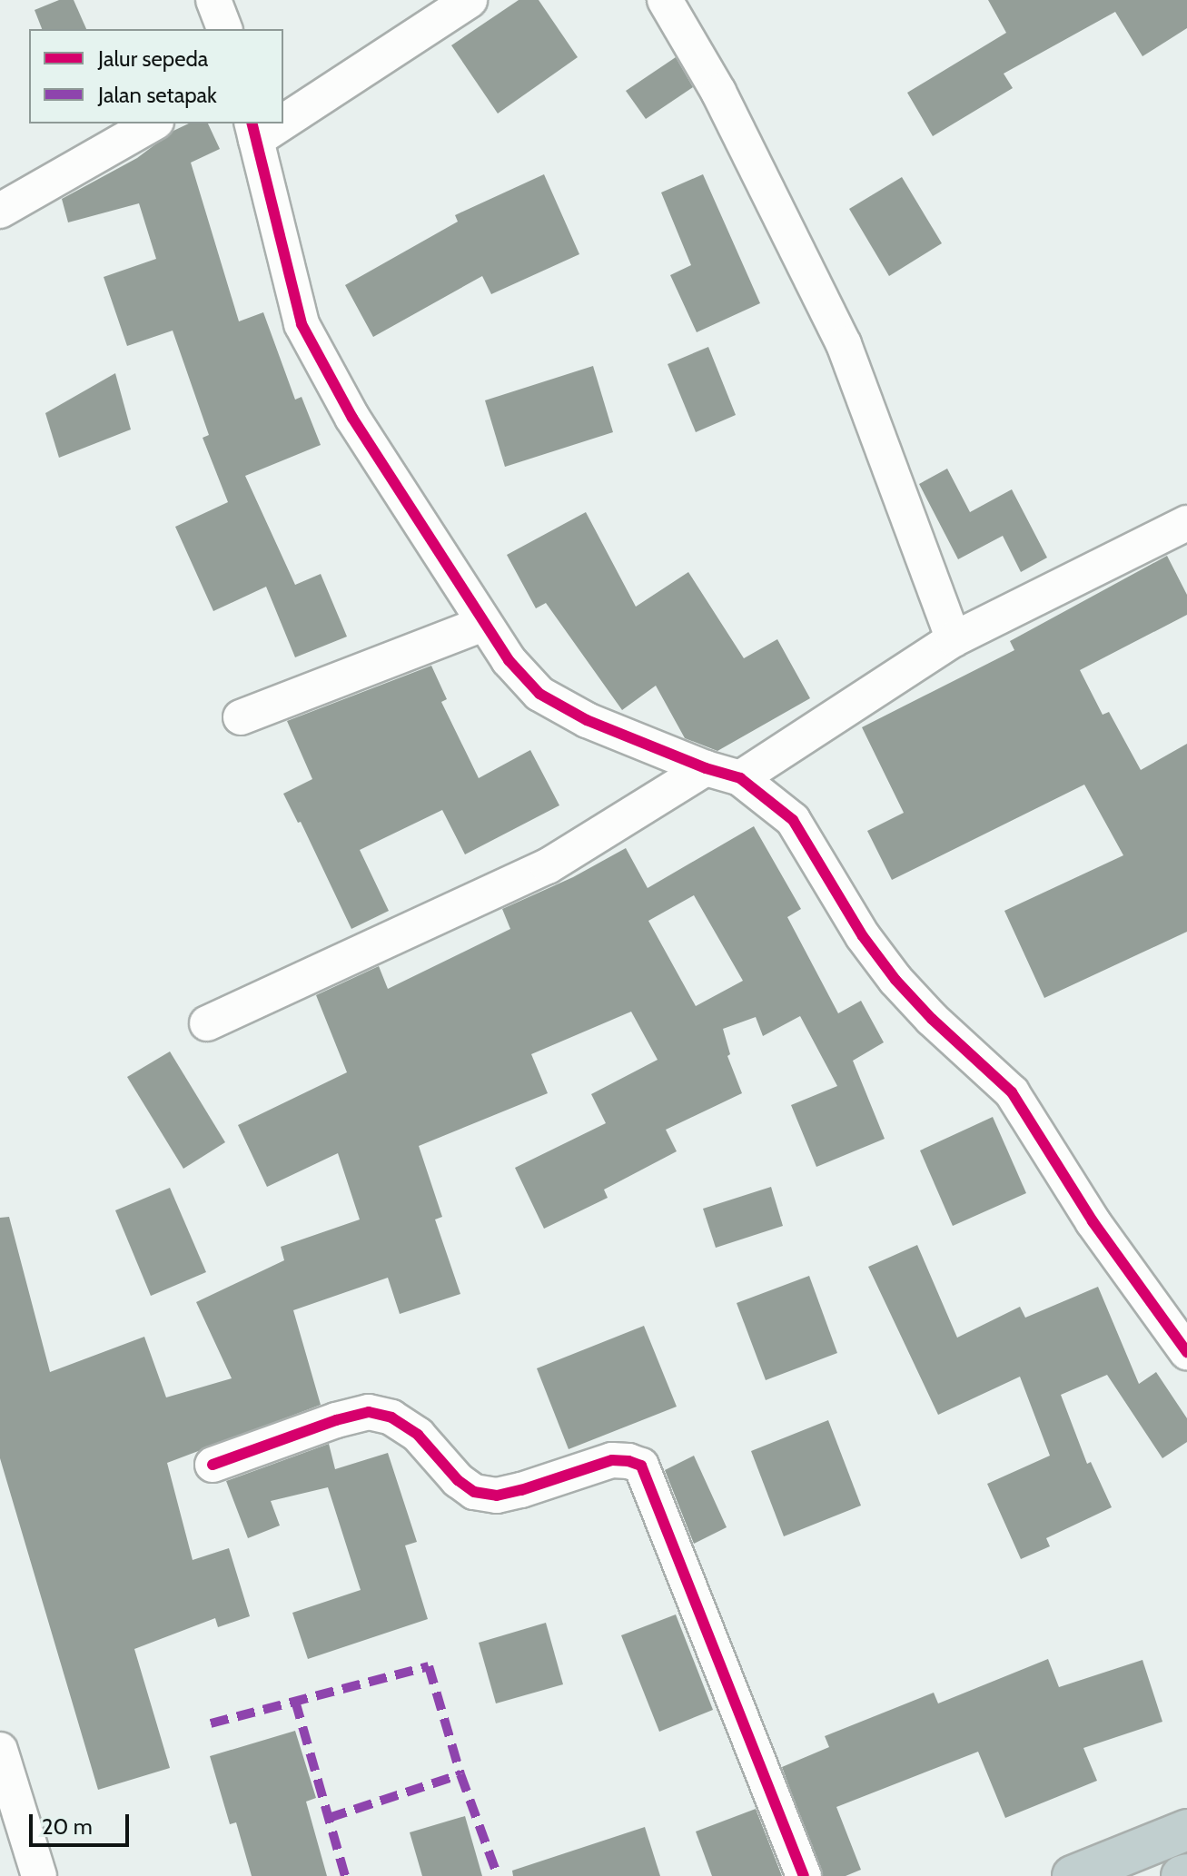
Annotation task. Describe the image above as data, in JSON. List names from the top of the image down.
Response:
{
  "legend": ["Jalur sepeda", "Jalan setapak"],
  "scale_bar": "20 m"
}
